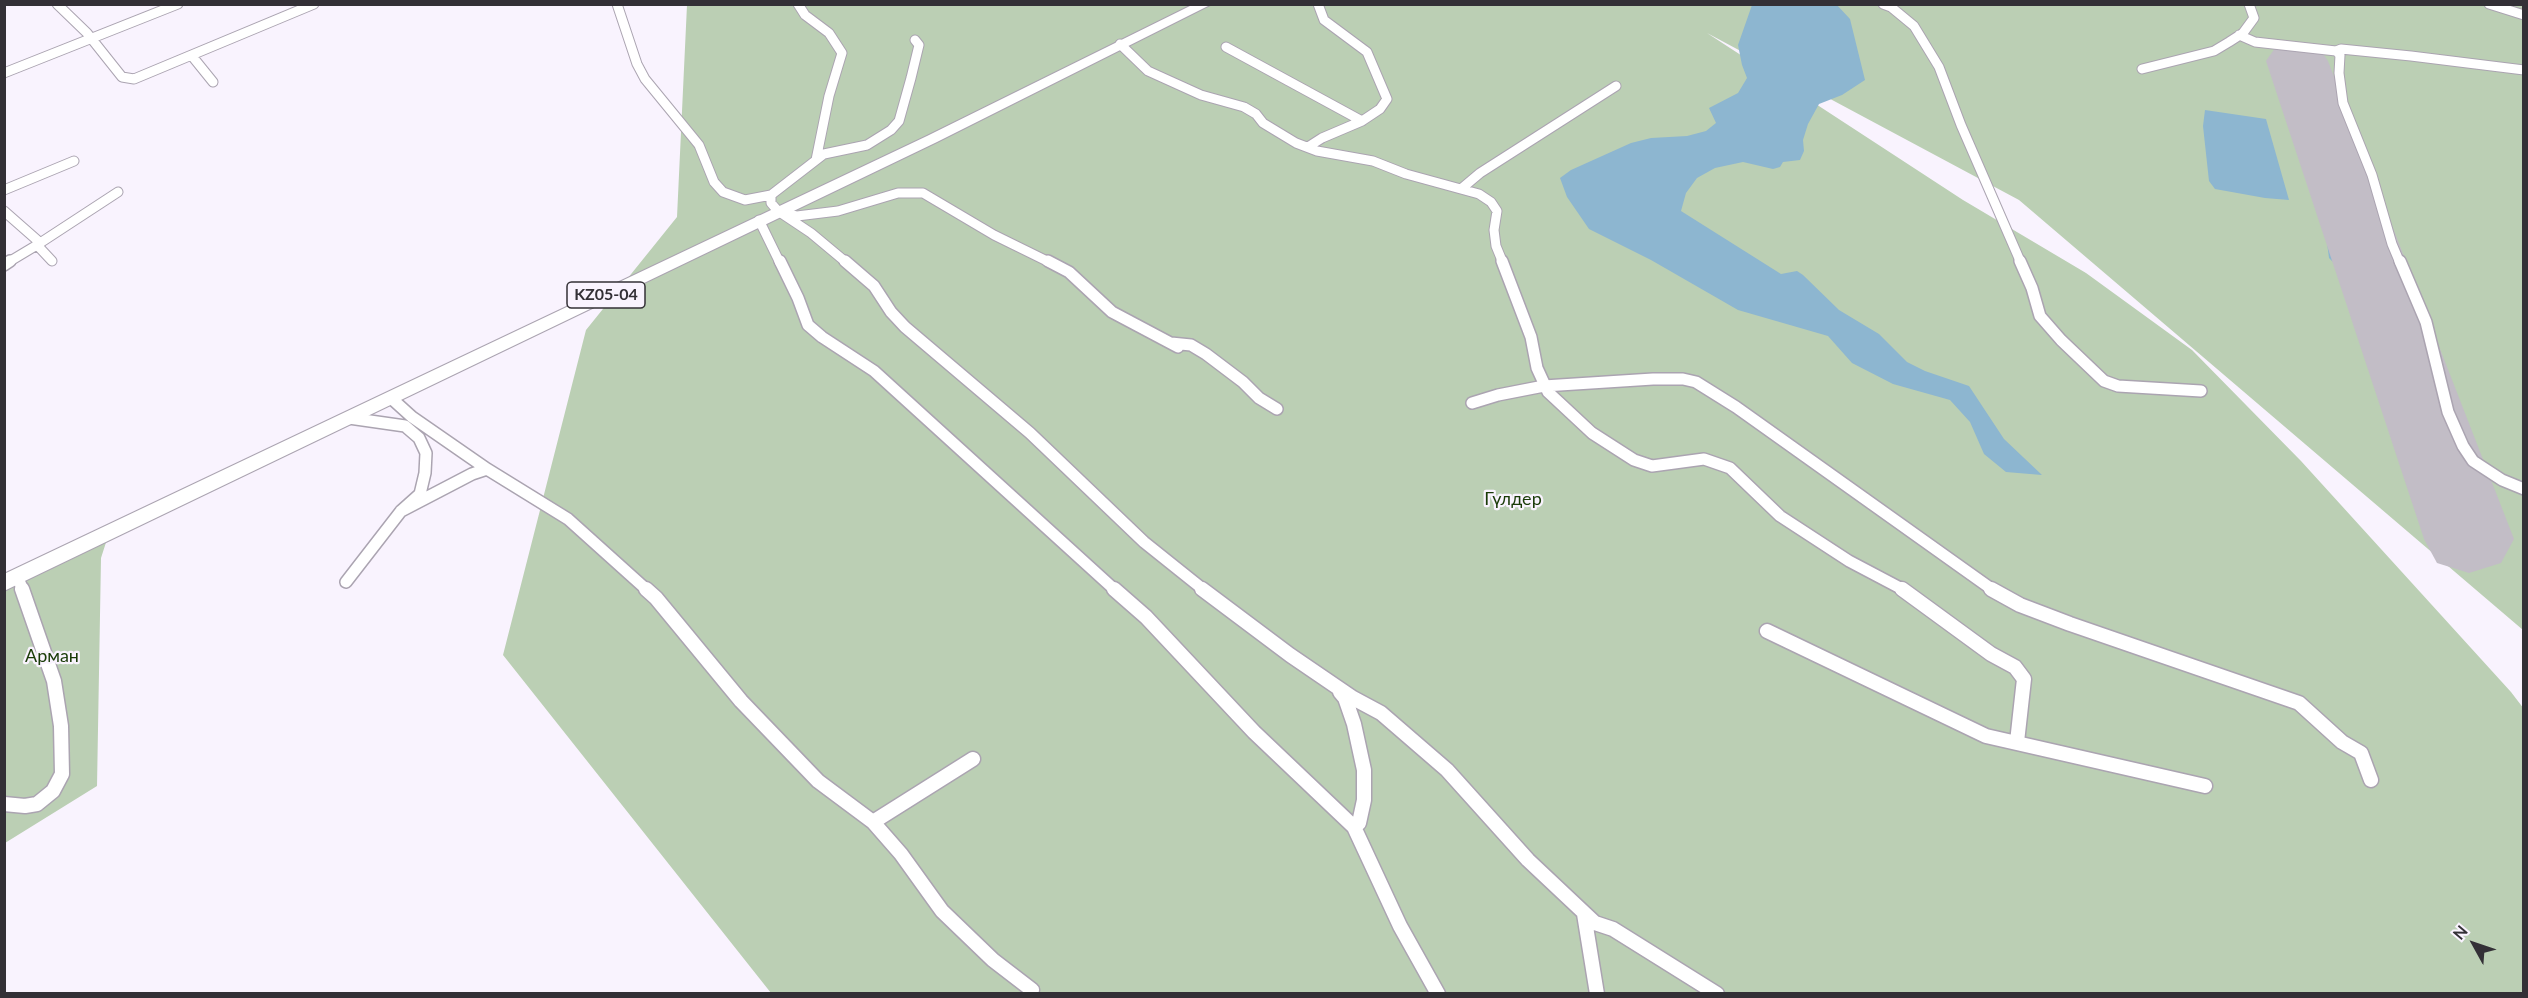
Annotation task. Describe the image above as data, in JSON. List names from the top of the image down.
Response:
{
  "streets": {
    "main road": ["KZ05-04"]
  },
  "parks": ["Гүлдер", "Арман"],
  "north": "top left"
}
